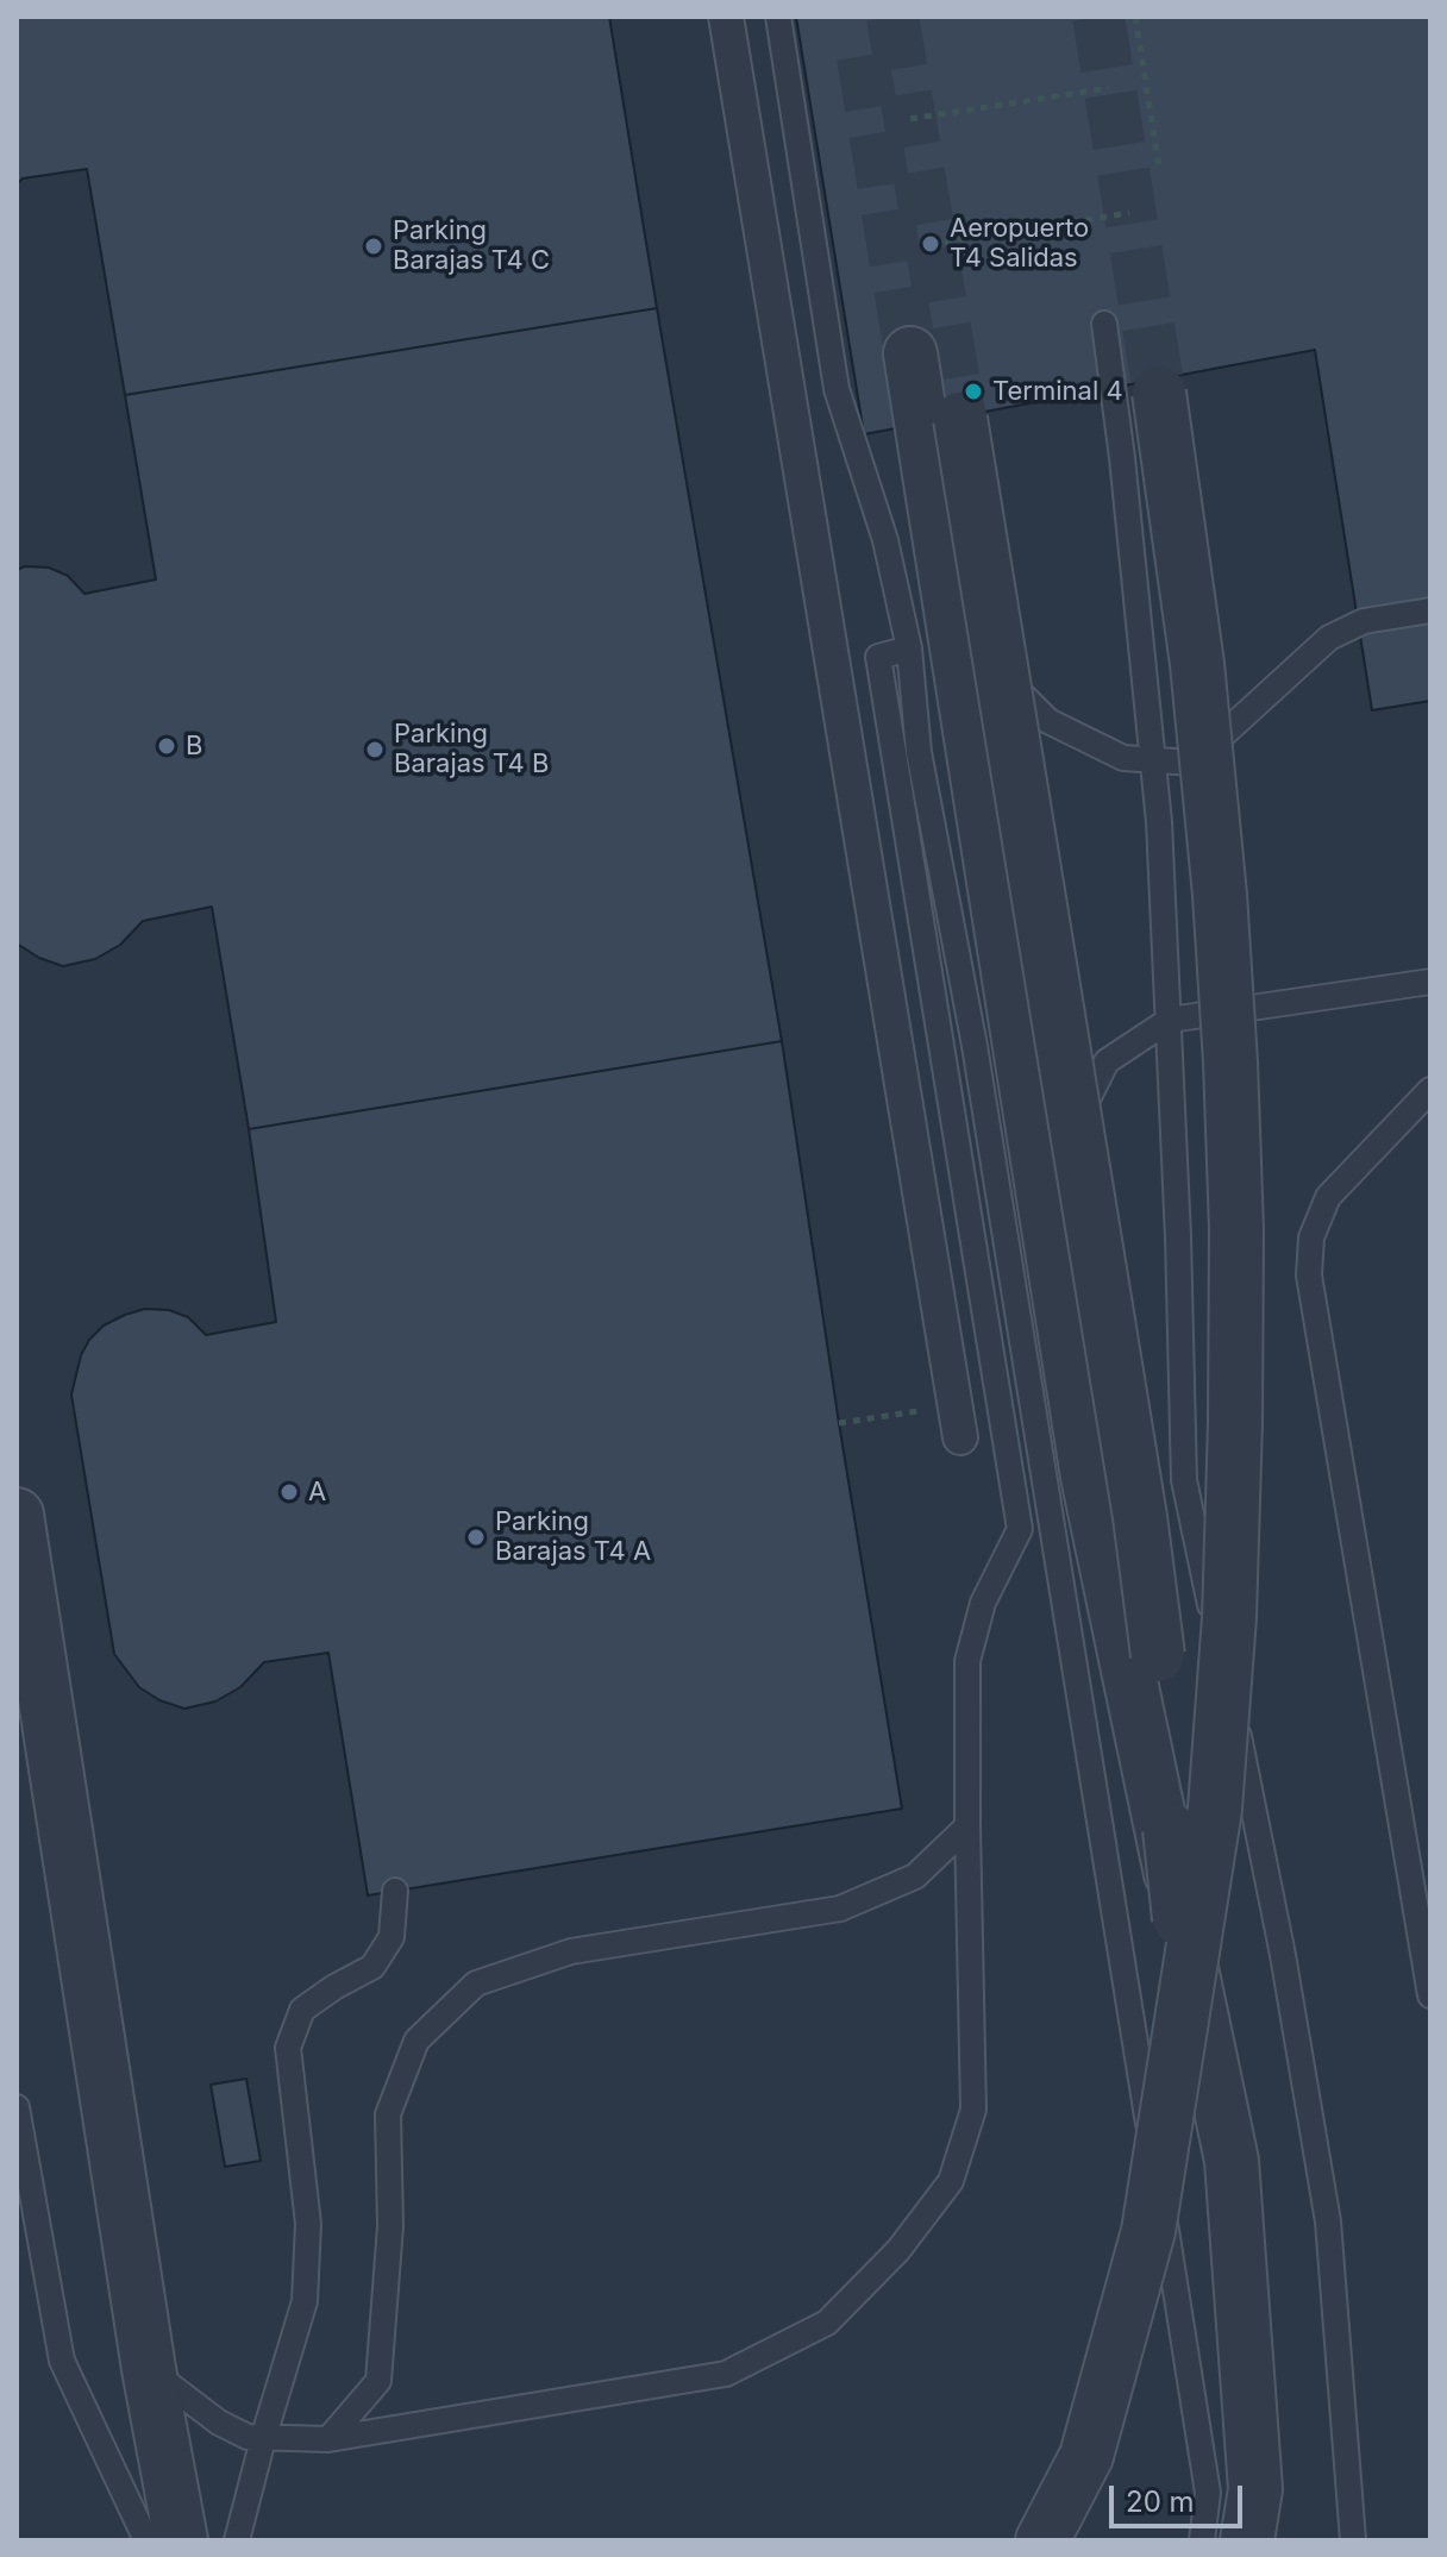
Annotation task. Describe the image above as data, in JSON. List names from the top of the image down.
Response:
{
  "places": [
    "Aeropuerto T4 Salidas",
    "Parking Barajas T4 C",
    "Terminal 4",
    "B",
    "Parking Barajas T4 B",
    "A",
    "Parking Barajas T4 A"
  ],
  "scale_bar": "20 m"
}
